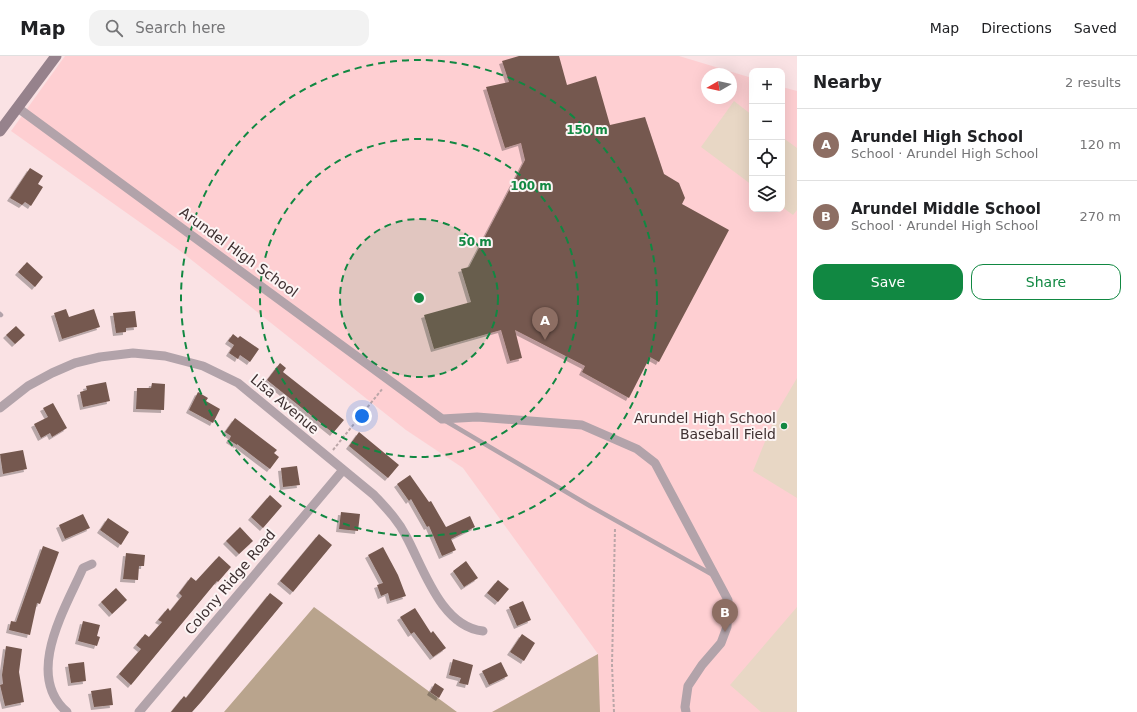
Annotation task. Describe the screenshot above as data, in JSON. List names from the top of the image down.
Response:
{
  "streets": {
    "street": ["Arundel High School", "Lisa Avenue", "Colony Ridge Road"]
  },
  "crossings": [
    ["Lisa Avenue", "Colony Ridge Road"]
  ],
  "places": ["Arundel High School Baseball Field"],
  "north": "left",
  "page": {
    "header": "Map",
    "search": "Search here",
    "nav": ["Map", "Directions", "Saved"],
    "heading": ["Nearby", "2 results"],
    "map_buttons": ["+", "−"],
    "list": [
      {
        "mark": "A",
        "name": "Arundel High School",
        "note": "School · Arundel High School",
        "value": "120 m"
      },
      {
        "mark": "B",
        "name": "Arundel Middle School",
        "note": "School · Arundel High School",
        "value": "270 m"
      }
    ],
    "buttons": ["Save", "Share"],
    "pins": ["A", "B"]
  },
  "rings": ["150 m", "100 m", "50 m"]
}
